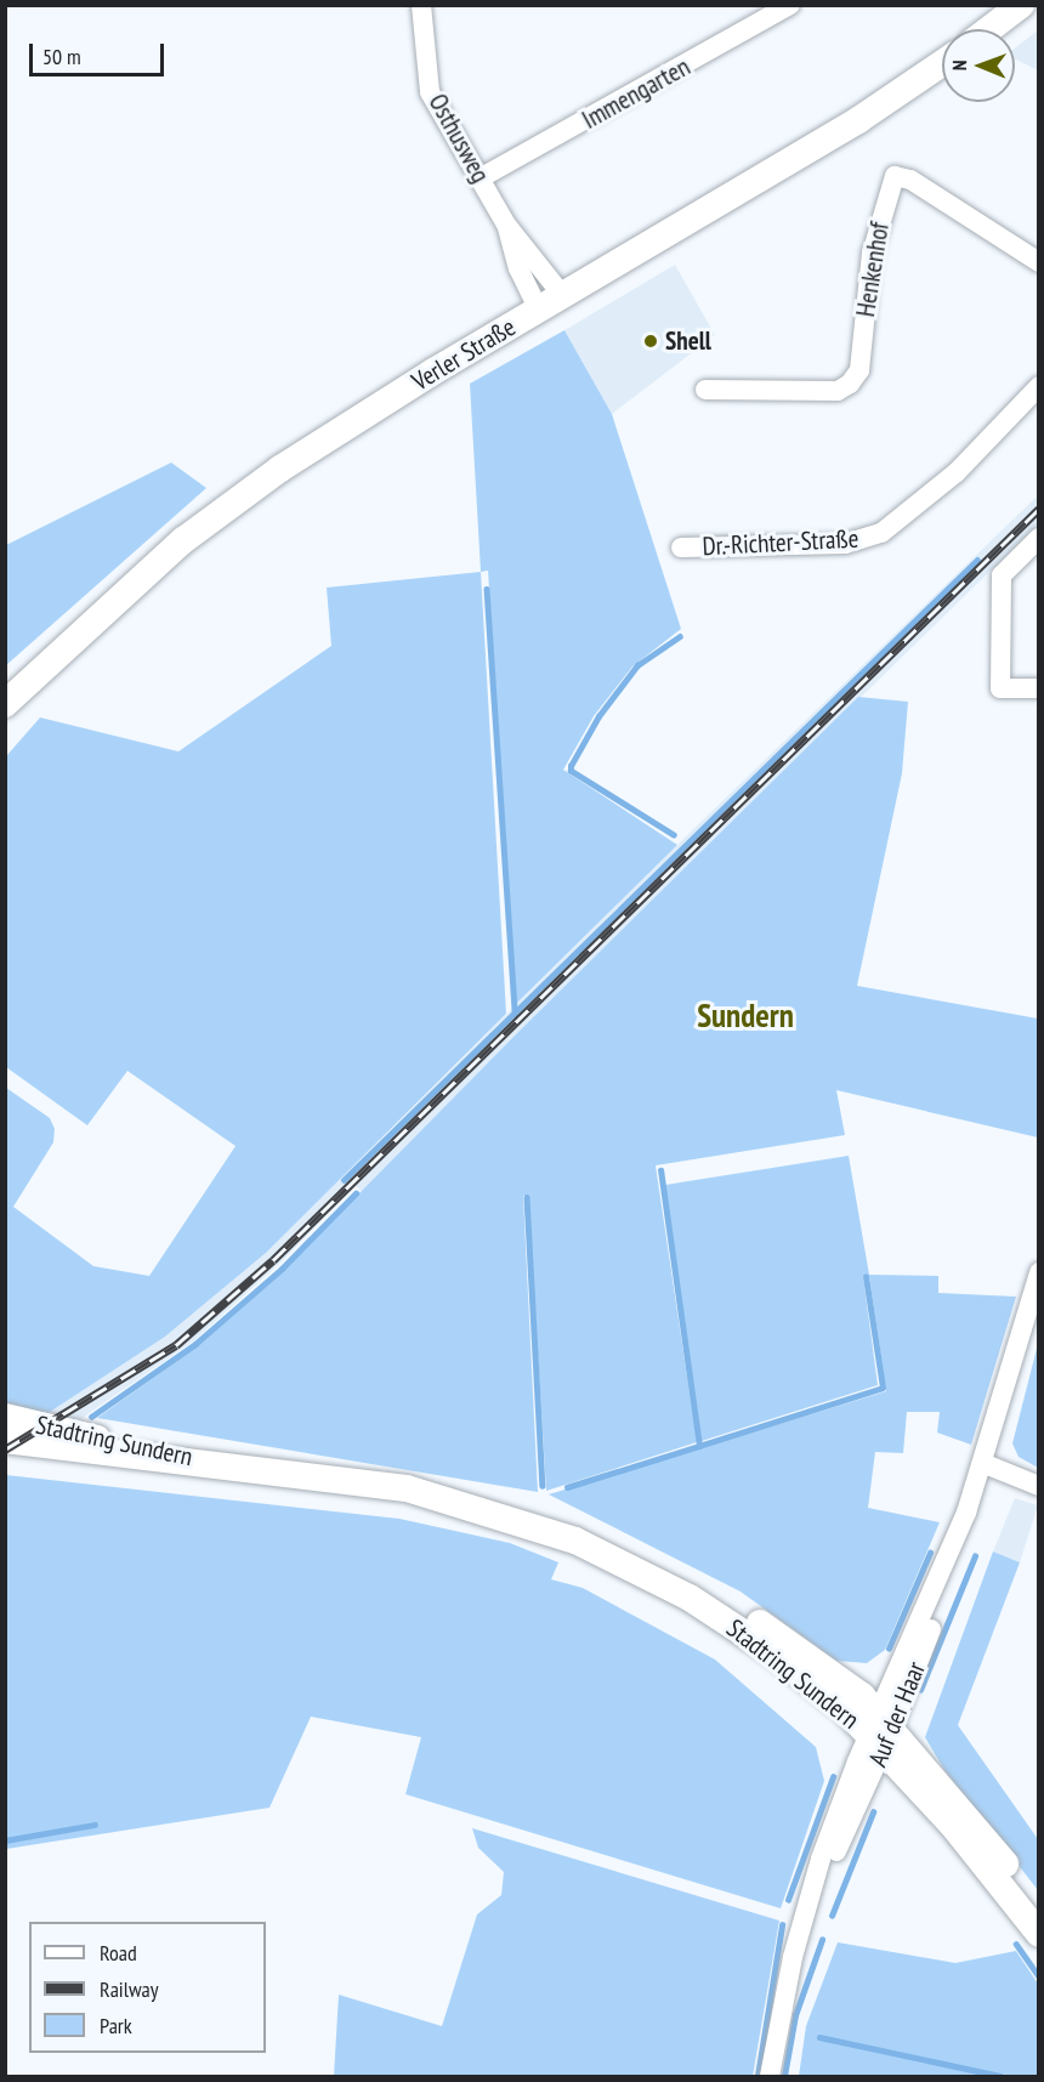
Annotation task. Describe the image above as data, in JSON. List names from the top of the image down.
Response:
{
  "streets": {
    "main road": ["Verler Straße", "Stadtring Sundern"],
    "street": [
      "Immengarten",
      "Osthusweg",
      "Henkenhof",
      "Dr.-Richter-Straße",
      "Auf der Haar"
    ]
  },
  "crossings": [
    ["Immengarten", "Osthusweg"],
    ["Osthusweg", "Verler Straße"],
    ["Stadtring Sundern", "Auf der Haar"]
  ],
  "districts": ["Sundern"],
  "places": ["Shell"],
  "legend": ["Road", "Railway", "Park"],
  "scale_bar": "50 m",
  "north": "left"
}
